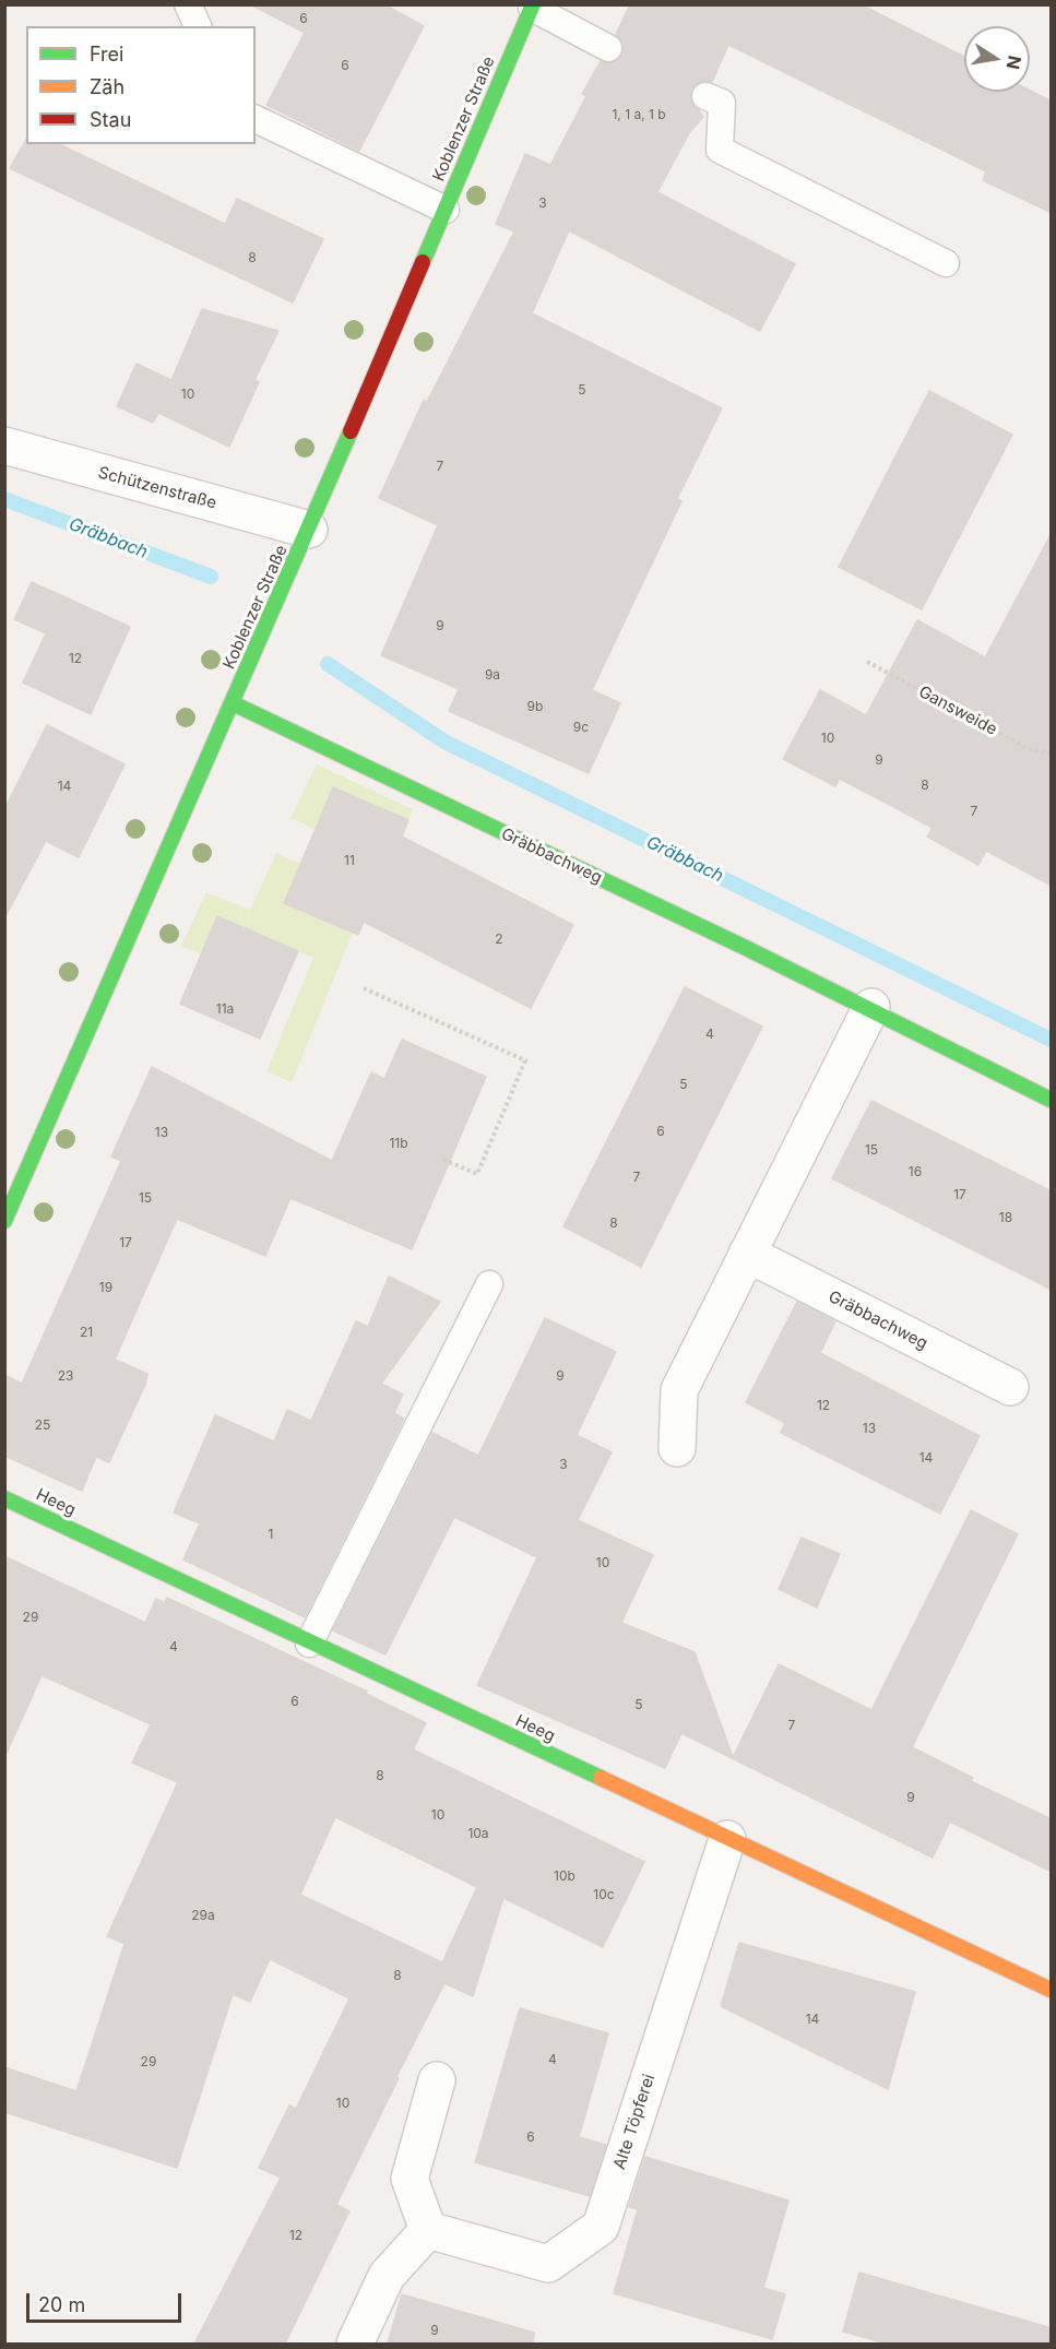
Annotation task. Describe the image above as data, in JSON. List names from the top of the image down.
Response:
{
  "streets": {
    "street": [
      "Koblenzer Straße",
      "Schützenstraße",
      "Gräbbachweg",
      "Heeg",
      "Alte Töpferei"
    ],
    "path": ["Gansweide"]
  },
  "crossings": [
    ["Koblenzer Straße", "Schützenstraße"],
    ["Koblenzer Straße", "Gräbbachweg"],
    ["Heeg", "Alte Töpferei"]
  ],
  "water": ["Gräbbach"],
  "house_numbers": [
    "6",
    "6",
    "1, 1 a, 1 b",
    "3",
    "8",
    "5",
    "10",
    "7",
    "9",
    "12",
    "9a",
    "9b",
    "9c",
    "10",
    "9",
    "8",
    "14",
    "7",
    "11",
    "2",
    "11a",
    "4",
    "5",
    "6",
    "13",
    "11b",
    "15",
    "16",
    "7",
    "17",
    "15",
    "18",
    "8",
    "17",
    "19",
    "21",
    "23",
    "9",
    "12",
    "25",
    "13",
    "14",
    "3",
    "1",
    "10",
    "29",
    "4",
    "6",
    "5",
    "7",
    "8",
    "9",
    "10",
    "10a",
    "10b",
    "10c",
    "29a",
    "8",
    "14",
    "4",
    "29",
    "10",
    "6",
    "12",
    "9"
  ],
  "legend": ["Frei", "Zäh", "Stau"],
  "scale_bar": "20 m",
  "north": "right"
}
